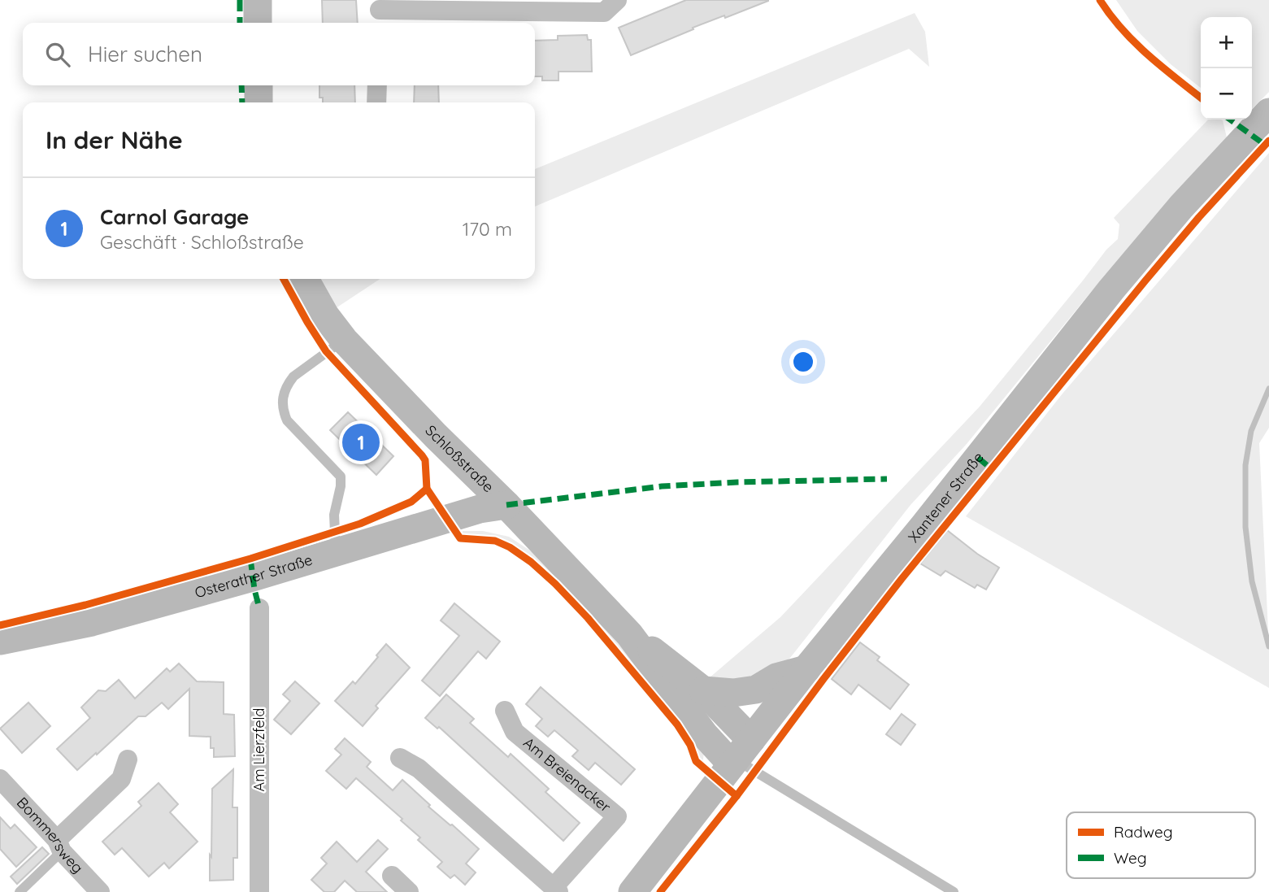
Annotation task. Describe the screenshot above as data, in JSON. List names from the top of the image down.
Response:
{
  "streets": {
    "main road": ["Schloßstraße", "Xantener Straße", "Osterather Straße"],
    "street": ["Am Lierzfeld", "Am Breienacker", "Bommersweg"]
  },
  "crossings": [
    ["Schloßstraße", "Xantener Straße"],
    ["Schloßstraße", "Osterather Straße"]
  ],
  "legend": ["Radweg", "Weg"],
  "page": {
    "map_buttons": ["+", "−"],
    "search": "Hier suchen",
    "heading": "In der Nähe",
    "list": [
      {
        "mark": "1",
        "name": "Carnol Garage",
        "note": "Geschäft · Schloßstraße",
        "value": "170 m"
      }
    ],
    "pins": "1"
  }
}
